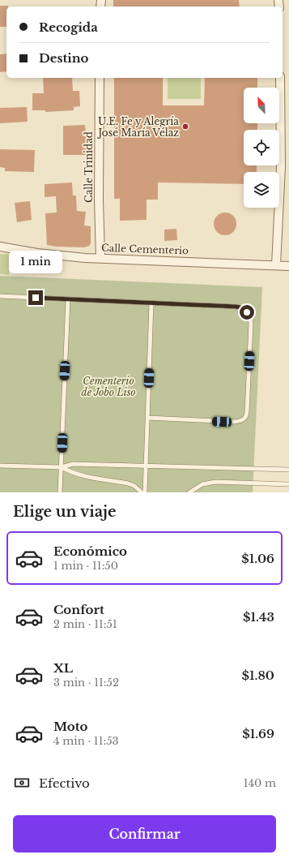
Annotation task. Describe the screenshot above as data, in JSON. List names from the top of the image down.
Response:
{
  "streets": {
    "street": ["Calle Trinidad", "Calle Cementerio"]
  },
  "crossings": [
    ["Calle Trinidad", "Calle Cementerio"]
  ],
  "parks": ["Cementerio de Jobo Liso"],
  "places": ["U.E. Fe y Alegría José María Vélaz"],
  "north": "top left",
  "page": {
    "banner": ["Recogida", "Destino"],
    "bubble": "1 min",
    "heading": "Elige un viaje",
    "list": [
      {
        "name": "Económico",
        "note": "1 min · 11:50",
        "value": "$1.06"
      },
      {
        "name": "Confort",
        "note": "2 min · 11:51",
        "value": "$1.43"
      },
      {
        "name": "XL",
        "note": "3 min · 11:52",
        "value": "$1.80"
      },
      {
        "name": "Moto",
        "note": "4 min · 11:53",
        "value": "$1.69"
      }
    ],
    "pay": ["Efectivo", "140 m"],
    "buttons": "Confirmar"
  }
}
